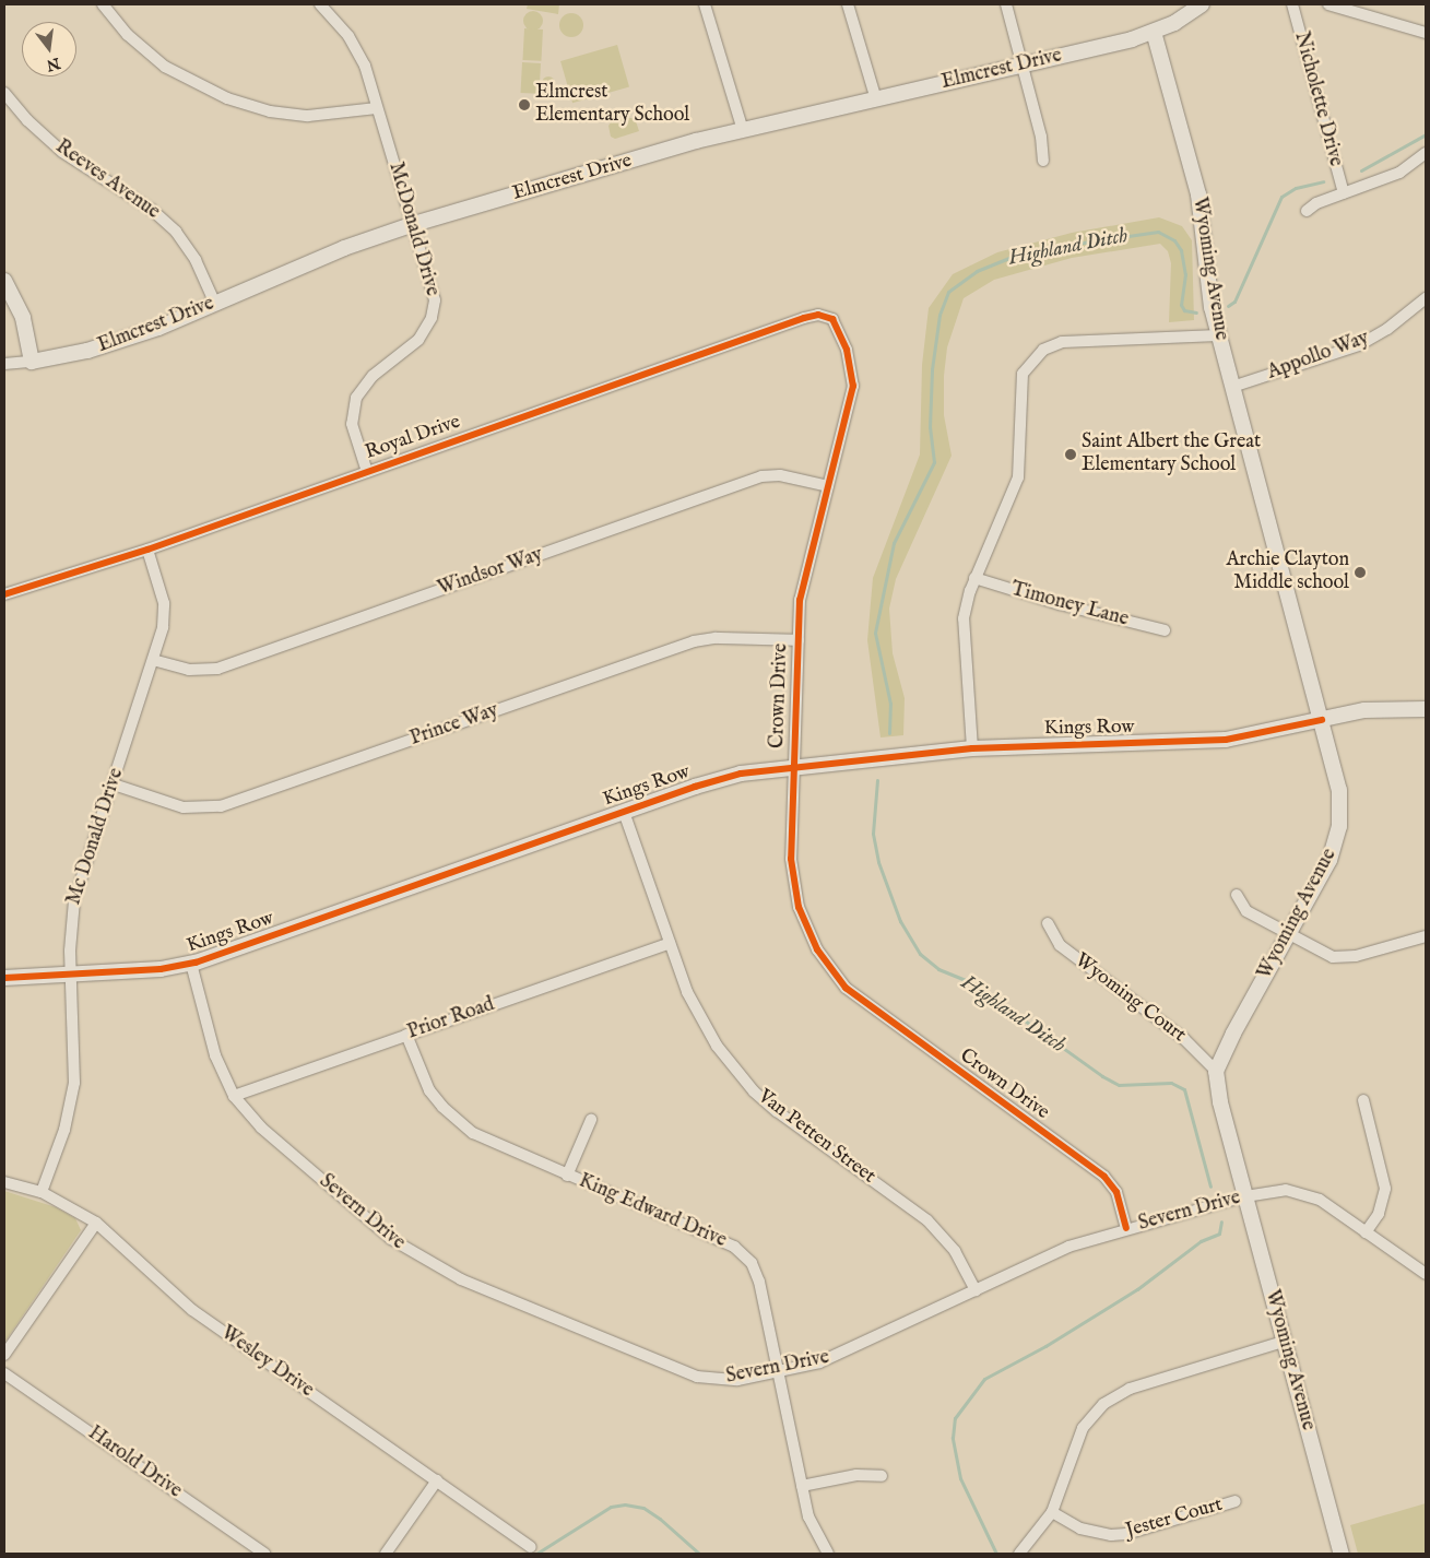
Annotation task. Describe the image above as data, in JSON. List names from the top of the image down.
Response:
{
  "streets": {
    "street": [
      "Elmcrest Drive",
      "Nicholette Drive",
      "Reeves Avenue",
      "McDonald Drive",
      "Wyoming Avenue",
      "Appollo Way",
      "Royal Drive",
      "Windsor Way",
      "Timoney Lane",
      "Crown Drive",
      "Prince Way",
      "Kings Row",
      "Mc Donald Drive",
      "Wyoming Court",
      "Prior Road",
      "Van Petten Street",
      "King Edward Drive",
      "Severn Drive",
      "Wesley Drive",
      "Harold Drive",
      "Jester Court"
    ]
  },
  "crossings": [
    ["Elmcrest Drive", "Reeves Avenue"],
    ["Elmcrest Drive", "McDonald Drive"],
    ["Elmcrest Drive", "Wyoming Avenue"],
    ["McDonald Drive", "Royal Drive"],
    ["Wyoming Avenue", "Appollo Way"],
    ["Wyoming Avenue", "Kings Row"],
    ["Wyoming Avenue", "Wyoming Court"],
    ["Wyoming Avenue", "Severn Drive"],
    ["Royal Drive", "Crown Drive"],
    ["Royal Drive", "Mc Donald Drive"],
    ["Windsor Way", "Crown Drive"],
    ["Windsor Way", "Mc Donald Drive"],
    ["Crown Drive", "Prince Way"],
    ["Crown Drive", "Kings Row"],
    ["Crown Drive", "Severn Drive"],
    ["Prince Way", "Mc Donald Drive"],
    ["Kings Row", "Mc Donald Drive"],
    ["Kings Row", "Van Petten Street"],
    ["Kings Row", "Severn Drive"],
    ["Mc Donald Drive", "Wesley Drive"],
    ["Prior Road", "Van Petten Street"],
    ["Prior Road", "King Edward Drive"],
    ["Prior Road", "Severn Drive"],
    ["Van Petten Street", "Severn Drive"],
    ["King Edward Drive", "Severn Drive"]
  ],
  "water": ["Highland Ditch"],
  "places": ["Elmcrest Elementary School", "Saint Albert the Great Elementary School", "Archie Clayton Middle school"],
  "north": "bottom"
}
